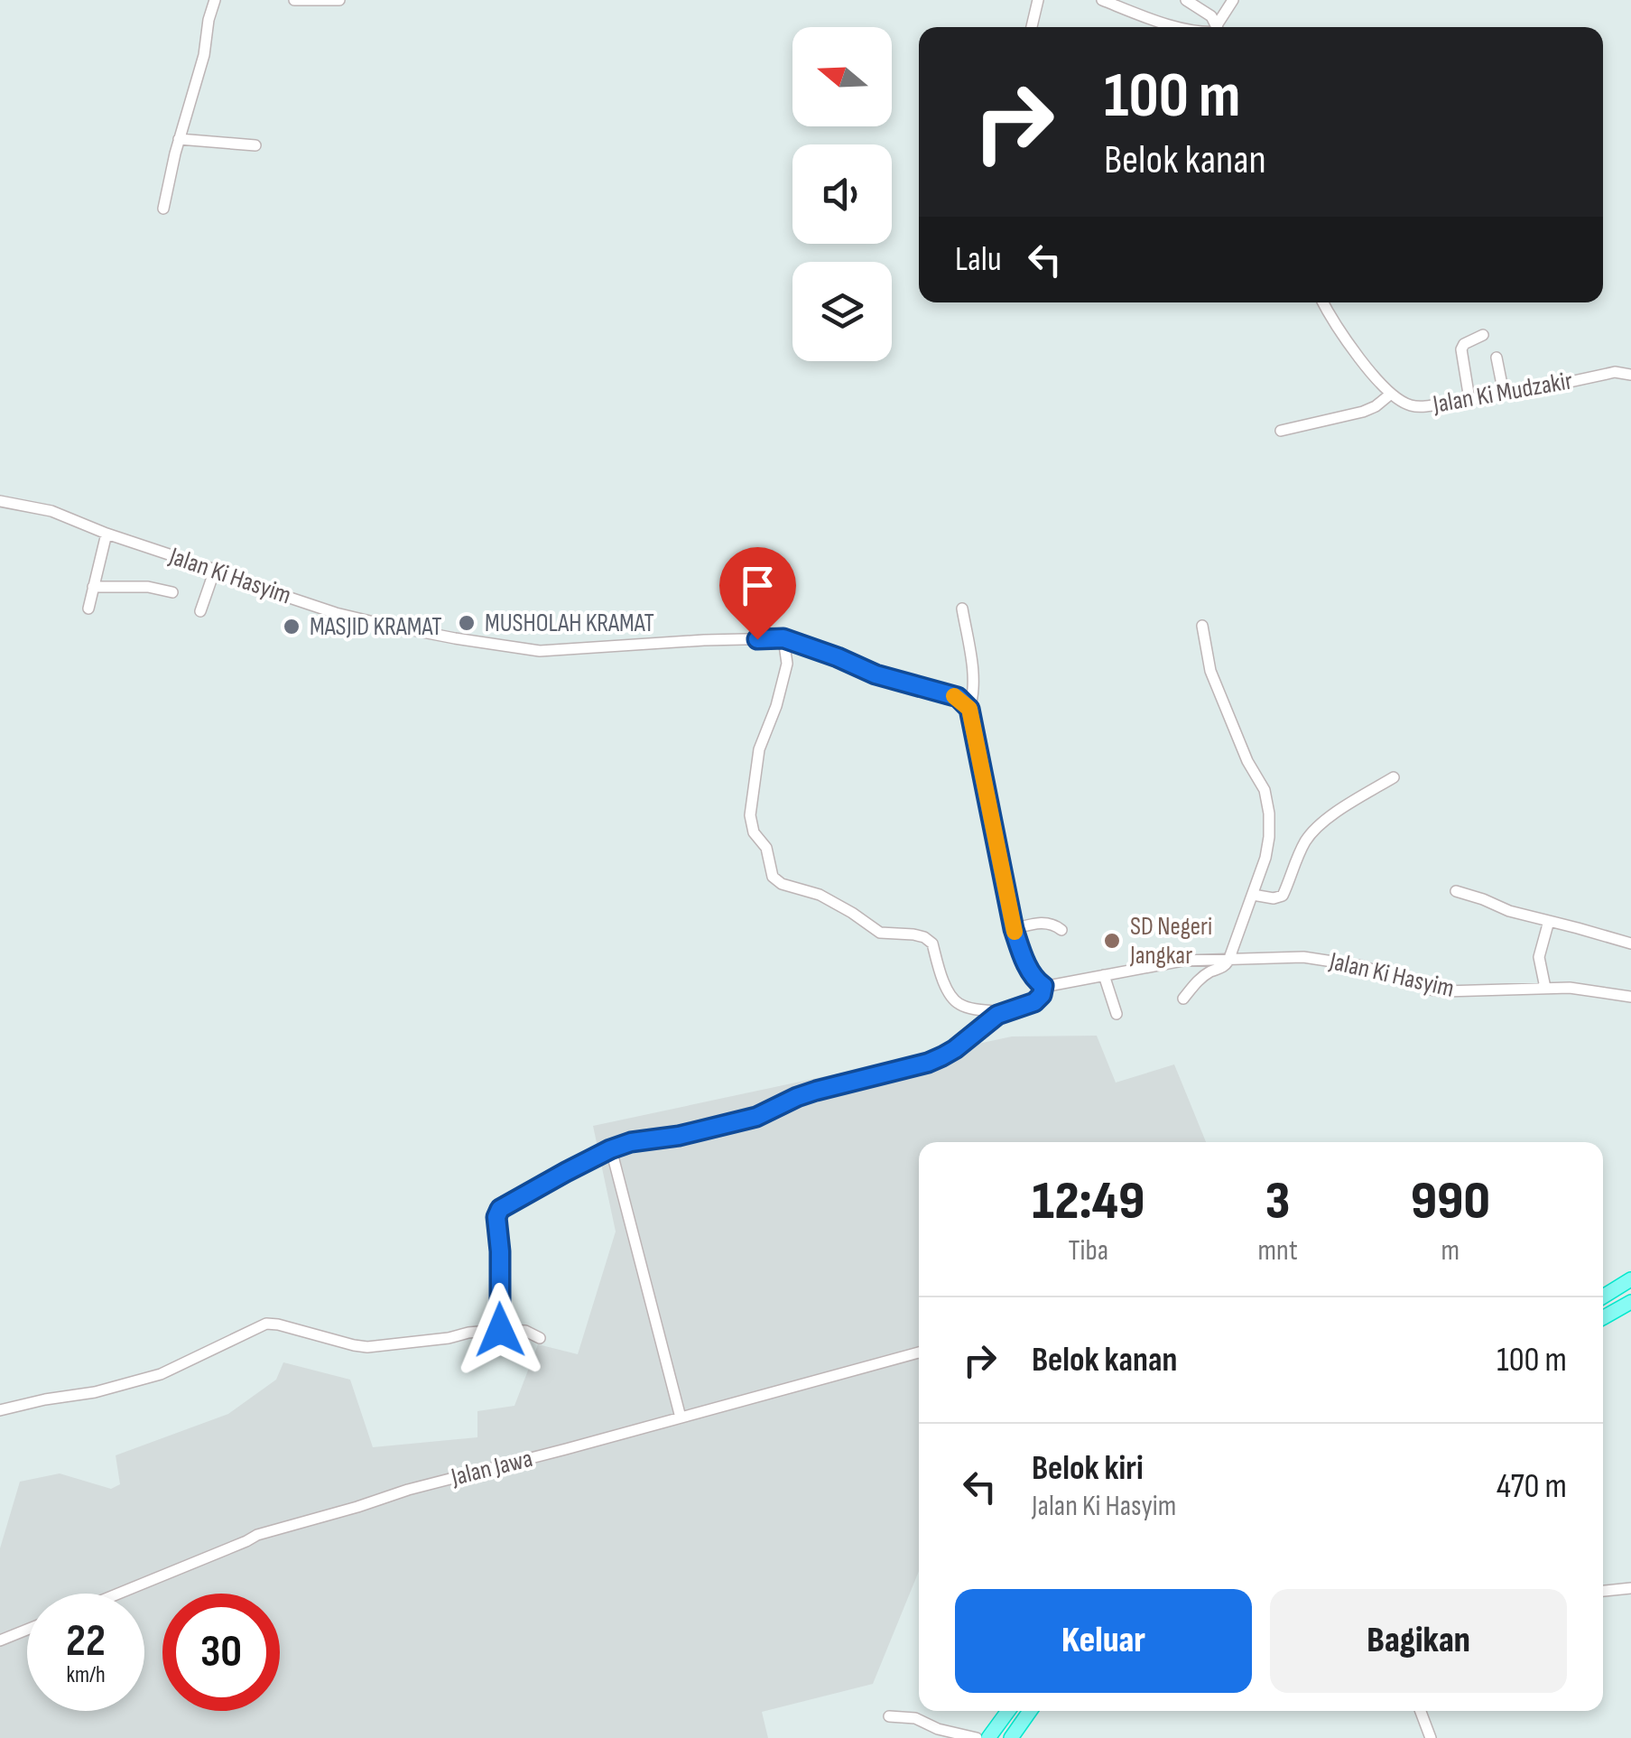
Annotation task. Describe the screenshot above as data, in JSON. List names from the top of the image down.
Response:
{
  "streets": {
    "street": ["Jalan Ki Mudzakir", "Jalan Ki Hasyim", "Jalan Jawa"]
  },
  "places": ["MUSHOLAH KRAMAT", "MASJID KRAMAT", "SD Negeri Jangkar"],
  "north": "left",
  "page": {
    "turn": ["100 m", "Belok kanan"],
    "then": "Lalu",
    "eta": [
      "12:49",
      "Tiba",
      "3",
      "mnt",
      "990",
      "m"
    ],
    "list": [
      {
        "name": "Belok kanan",
        "value": "100 m"
      },
      {
        "name": "Belok kiri",
        "note": "Jalan Ki Hasyim",
        "value": "470 m"
      }
    ],
    "buttons": ["Keluar", "Bagikan"],
    "speed": "22 km/h",
    "limit": "30"
  }
}
